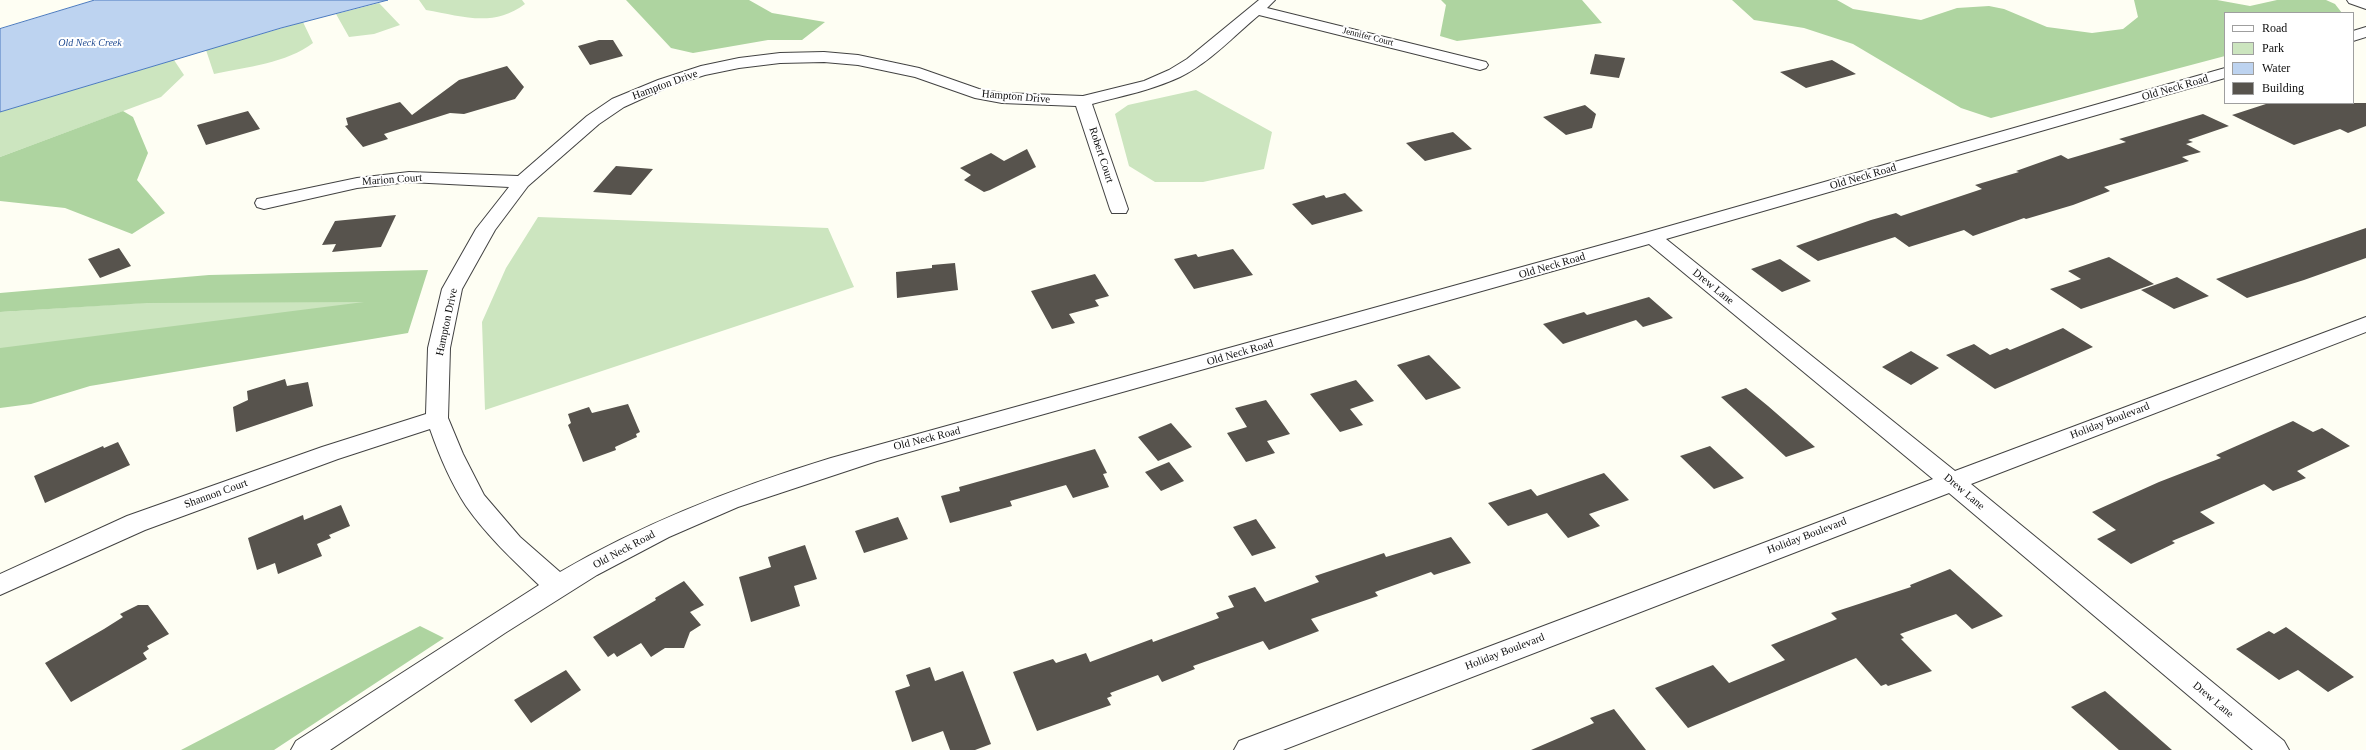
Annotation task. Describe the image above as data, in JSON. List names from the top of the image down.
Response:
{
  "streets": {
    "street": [
      "Jennifer Court",
      "Hampton Drive",
      "Old Neck Road",
      "Robert Court",
      "Marion Court",
      "Drew Lane",
      "Holiday Boulevard",
      "Shannon Court"
    ]
  },
  "crossings": [
    ["Jennifer Court", "Hampton Drive"],
    ["Hampton Drive", "Old Neck Road"],
    ["Hampton Drive", "Robert Court"],
    ["Hampton Drive", "Marion Court"],
    ["Hampton Drive", "Shannon Court"],
    ["Old Neck Road", "Drew Lane"],
    ["Drew Lane", "Holiday Boulevard"]
  ],
  "water": ["Old Neck Creek"],
  "legend": [
    "Road",
    "Park",
    "Water",
    "Building"
  ]
}
